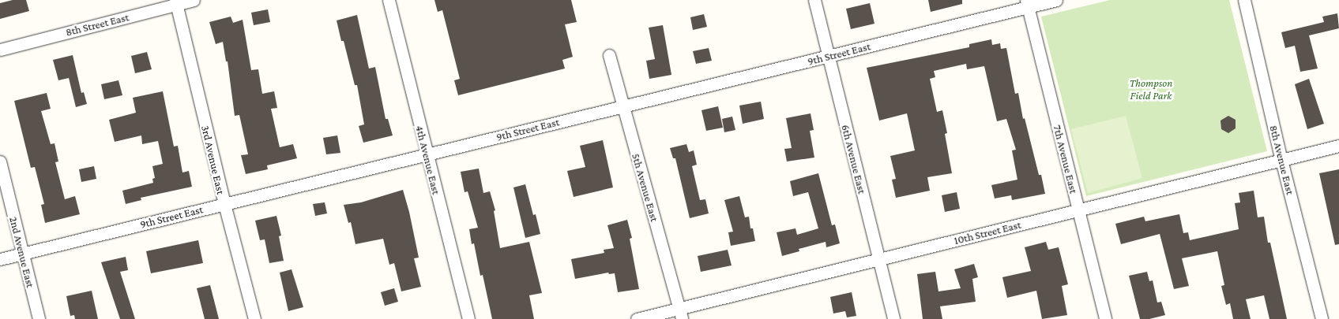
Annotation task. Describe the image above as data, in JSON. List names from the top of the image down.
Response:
{
  "streets": {
    "street": [
      "8th Street East",
      "9th Street East",
      "6th Avenue East",
      "7th Avenue East",
      "3rd Avenue East",
      "4th Avenue East",
      "8th Avenue East",
      "5th Avenue East",
      "10th Street East",
      "2nd Avenue East"
    ]
  },
  "crossings": [
    ["8th Street East", "3rd Avenue East"],
    ["9th Street East", "6th Avenue East"],
    ["9th Street East", "7th Avenue East"],
    ["9th Street East", "3rd Avenue East"],
    ["9th Street East", "4th Avenue East"],
    ["9th Street East", "5th Avenue East"],
    ["9th Street East", "2nd Avenue East"],
    ["6th Avenue East", "10th Street East"],
    ["7th Avenue East", "10th Street East"],
    ["8th Avenue East", "10th Street East"],
    ["5th Avenue East", "10th Street East"]
  ],
  "parks": ["Thompson Field Park"]
}
